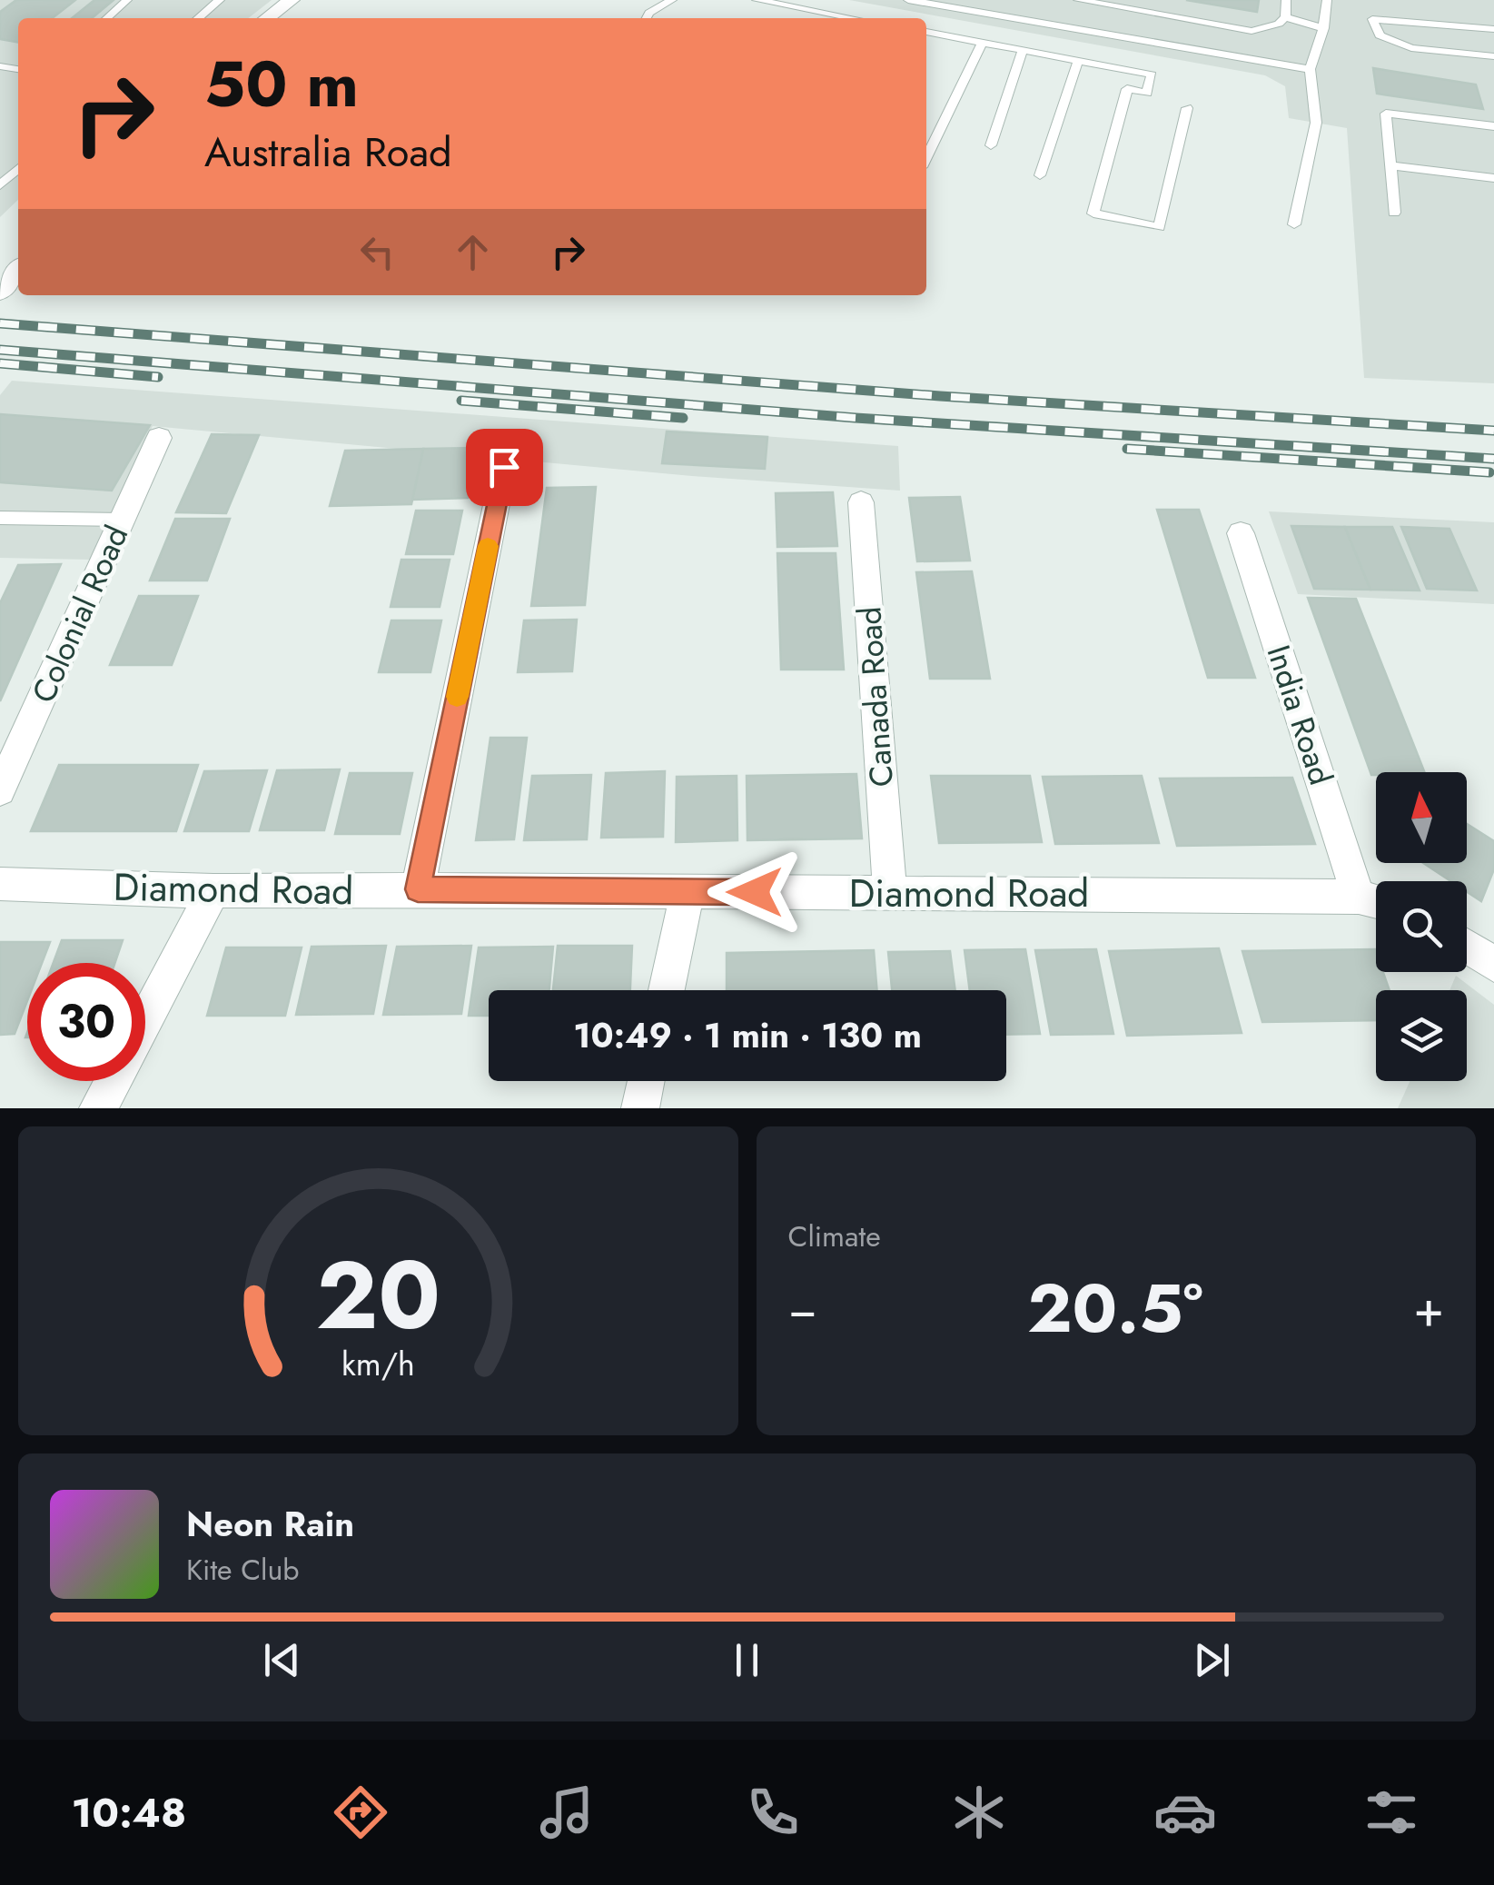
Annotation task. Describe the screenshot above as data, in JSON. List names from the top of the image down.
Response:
{
  "streets": {
    "street": [
      "Colonial Road",
      "Canada Road",
      "India Road",
      "Diamond Road"
    ]
  },
  "crossings": [
    ["Canada Road", "Diamond Road"],
    ["India Road", "Diamond Road"]
  ],
  "north": "top",
  "page": {
    "turn": ["50 m", "Australia Road"],
    "limit": "30",
    "trip": "10:49 · 1 min · 130 m",
    "tile": "Climate",
    "heat": ["−", "20.5°", "+"],
    "song": ["Neon Rain", "Kite Club"],
    "tabs": "10:48",
    "gauge": ["20", "km/h"]
  }
}
